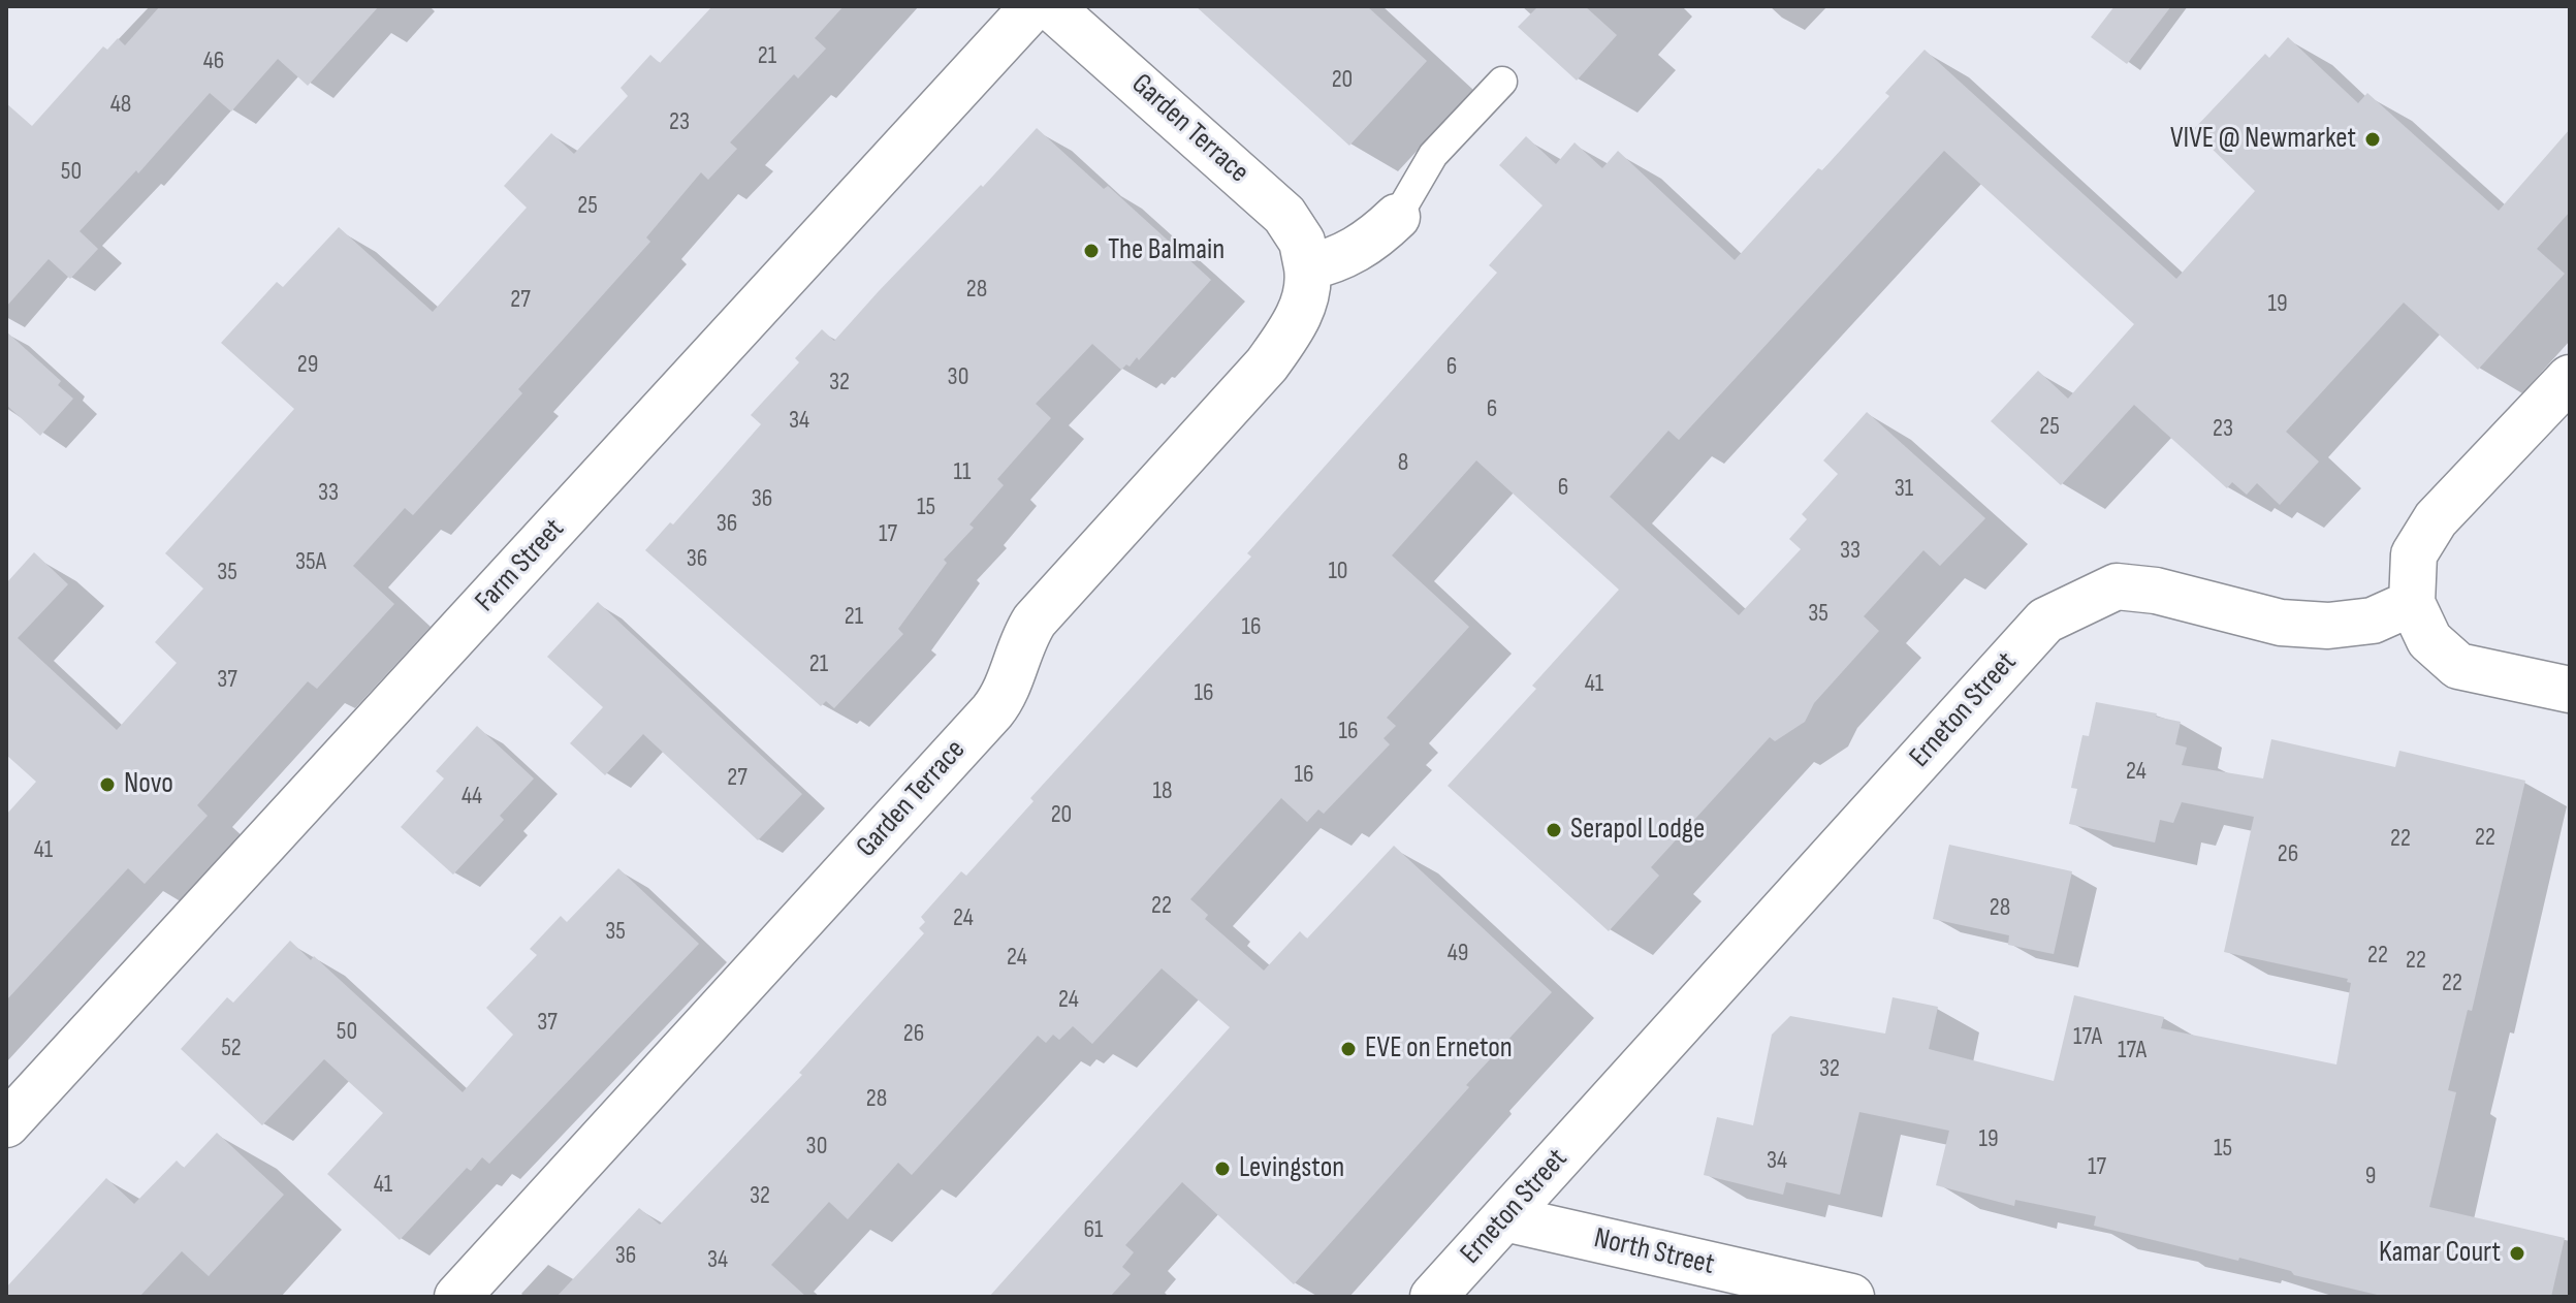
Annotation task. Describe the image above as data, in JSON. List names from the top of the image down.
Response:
{
  "streets": {
    "street": [
      "Garden Terrace",
      "Farm Street",
      "Erneton Street",
      "North Street"
    ]
  },
  "crossings": [
    ["Erneton Street", "North Street"]
  ],
  "places": [
    "VIVE @ Newmarket",
    "The Balmain",
    "Novo",
    "Serapol Lodge",
    "EVE on Erneton",
    "Levingston",
    "Kamar Court"
  ],
  "house_numbers": [
    "21",
    "46",
    "20",
    "48",
    "23",
    "50",
    "25",
    "28",
    "27",
    "19",
    "29",
    "6",
    "30",
    "32",
    "6",
    "34",
    "25",
    "23",
    "8",
    "11",
    "6",
    "31",
    "33",
    "36",
    "15",
    "36",
    "17",
    "33",
    "36",
    "35A",
    "10",
    "35",
    "35",
    "21",
    "16",
    "21",
    "37",
    "41",
    "16",
    "16",
    "24",
    "16",
    "27",
    "18",
    "44",
    "20",
    "22",
    "22",
    "41",
    "26",
    "22",
    "28",
    "24",
    "35",
    "49",
    "22",
    "24",
    "22",
    "22",
    "24",
    "37",
    "50",
    "26",
    "17A",
    "52",
    "17A",
    "32",
    "28",
    "19",
    "30",
    "15",
    "34",
    "17",
    "9",
    "41",
    "32",
    "61",
    "36",
    "34"
  ]
}
